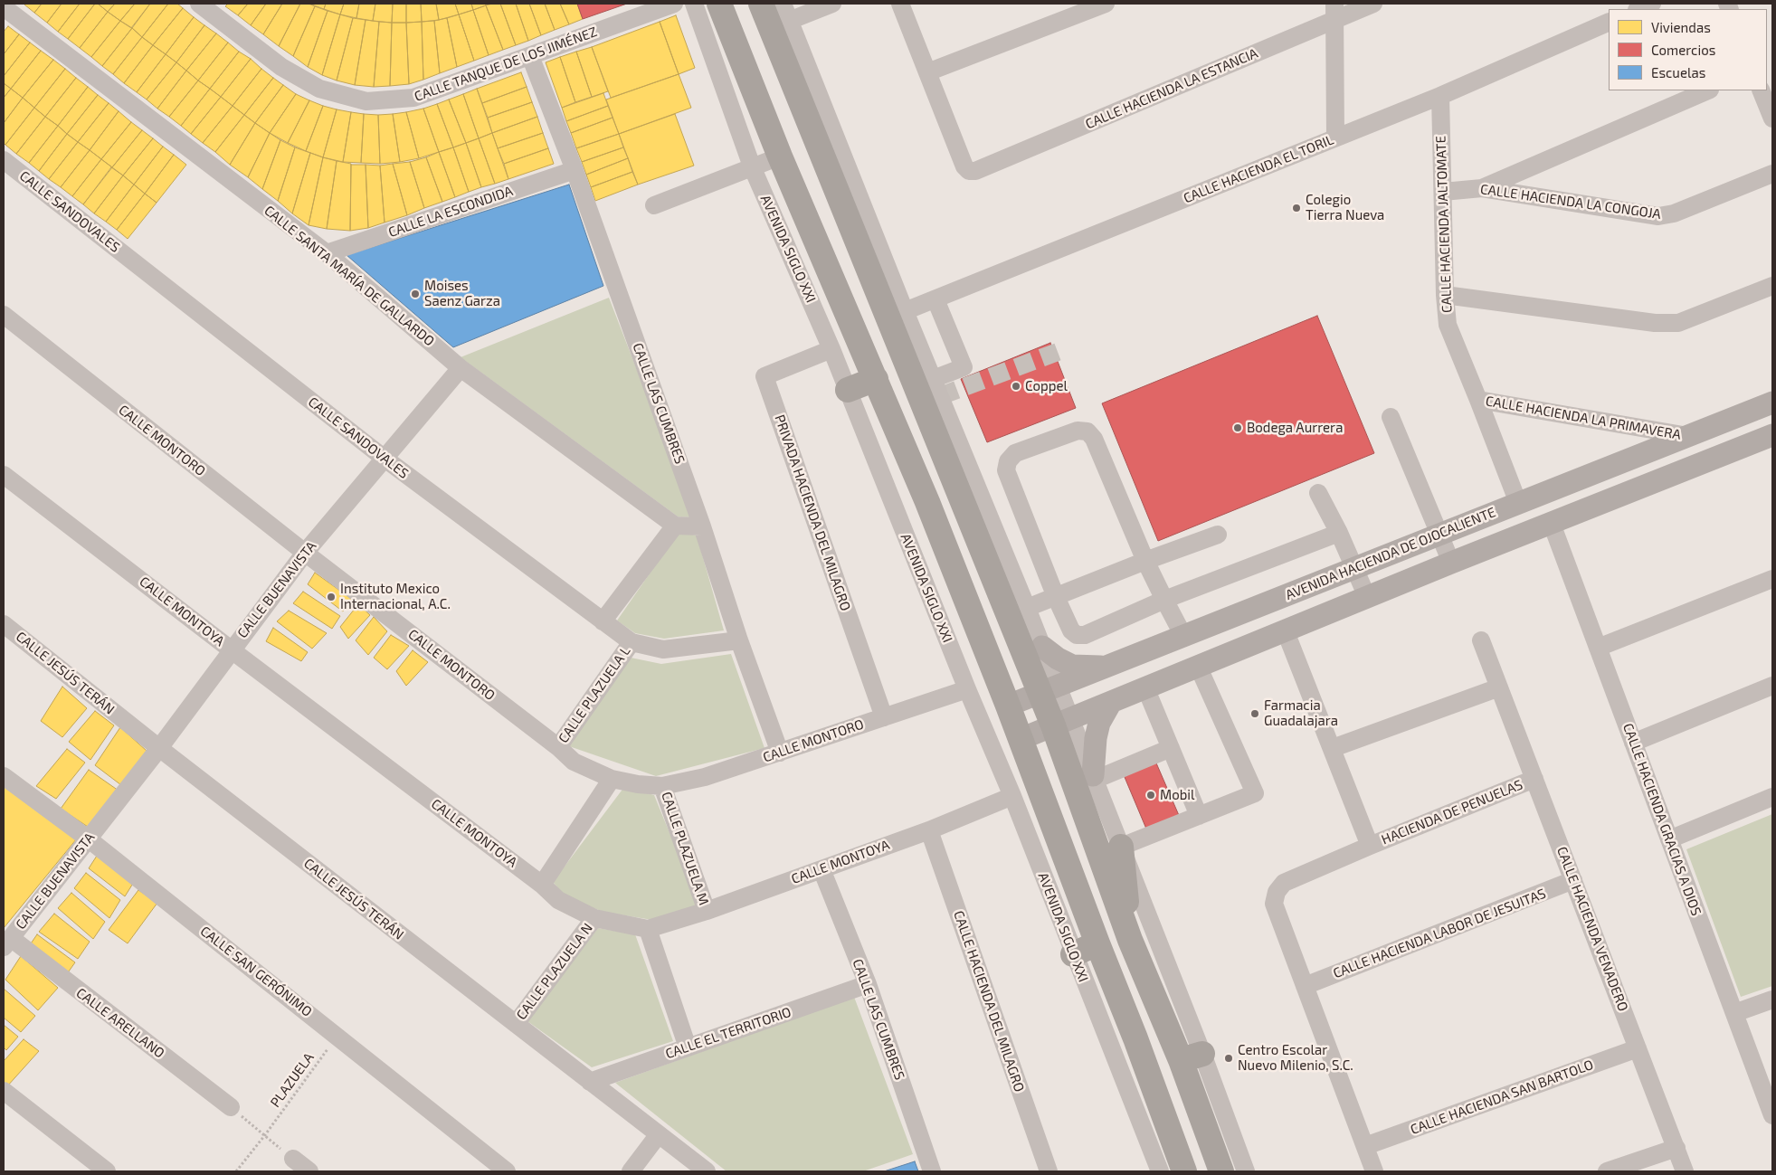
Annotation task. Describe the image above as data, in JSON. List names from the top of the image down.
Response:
{
  "streets": {
    "highway": ["AVENIDA SIGLO XXI"],
    "main road": ["AVENIDA HACIENDA DE OJOCALIENTE"],
    "street": [
      "CALLE TANQUE DE LOS JIMÉNEZ",
      "CALLE HACIENDA LA ESTANCIA",
      "CALLE HACIENDA EL TORIL",
      "CALLE HACIENDA LA CONGOJA",
      "CALLE SANDOVALES",
      "CALLE LA ESCONDIDA",
      "CALLE HACIENDA JALTOMATE",
      "CALLE SANTA MARÍA DE GALLARDO",
      "CALLE LAS CUMBRES",
      "CALLE HACIENDA LA PRIMAVERA",
      "CALLE MONTORO",
      "PRIVADA HACIENDA DEL MILAGRO",
      "CALLE BUENAVISTA",
      "CALLE MONTOYA",
      "CALLE JESÚS TERÁN",
      "CALLE PLAZUELA L",
      "HACIENDA DE PENUELAS",
      "CALLE HACIENDA GRACIAS A DIOS",
      "CALLE PLAZUELA M",
      "CALLE HACIENDA VENADERO",
      "CALLE HACIENDA LABOR DE JESUITAS",
      "CALLE SAN GERÓNIMO",
      "CALLE PLAZUELA N",
      "CALLE HACIENDA DEL MILAGRO",
      "CALLE ARELLANO",
      "CALLE EL TERRITORIO",
      "CALLE HACIENDA SAN BARTOLO"
    ],
    "path": ["PLAZUELA"]
  },
  "crossings": [
    ["CALLE TANQUE DE LOS JIMÉNEZ", "CALLE LAS CUMBRES"],
    ["CALLE HACIENDA EL TORIL", "CALLE HACIENDA JALTOMATE"],
    ["CALLE HACIENDA LA CONGOJA", "CALLE HACIENDA JALTOMATE"],
    ["CALLE SANDOVALES", "CALLE LAS CUMBRES"],
    ["CALLE SANDOVALES", "CALLE BUENAVISTA"],
    ["CALLE SANDOVALES", "CALLE PLAZUELA L"],
    ["CALLE LA ESCONDIDA", "CALLE SANTA MARÍA DE GALLARDO"],
    ["CALLE LA ESCONDIDA", "CALLE LAS CUMBRES"],
    ["CALLE HACIENDA JALTOMATE", "CALLE HACIENDA LA PRIMAVERA"],
    ["CALLE HACIENDA JALTOMATE", "AVENIDA HACIENDA DE OJOCALIENTE"],
    ["AVENIDA SIGLO XXI", "CALLE MONTORO"],
    ["AVENIDA SIGLO XXI", "PRIVADA HACIENDA DEL MILAGRO"],
    ["AVENIDA SIGLO XXI", "AVENIDA HACIENDA DE OJOCALIENTE"],
    ["AVENIDA SIGLO XXI", "CALLE MONTOYA"],
    ["CALLE SANTA MARÍA DE GALLARDO", "CALLE BUENAVISTA"],
    ["CALLE LAS CUMBRES", "CALLE MONTORO"],
    ["CALLE LAS CUMBRES", "CALLE MONTOYA"],
    ["CALLE LAS CUMBRES", "CALLE EL TERRITORIO"],
    ["CALLE HACIENDA LA PRIMAVERA", "AVENIDA HACIENDA DE OJOCALIENTE"],
    ["CALLE MONTORO", "PRIVADA HACIENDA DEL MILAGRO"],
    ["CALLE MONTORO", "CALLE BUENAVISTA"],
    ["CALLE MONTORO", "CALLE PLAZUELA L"],
    ["CALLE MONTORO", "CALLE PLAZUELA M"],
    ["CALLE BUENAVISTA", "CALLE MONTOYA"],
    ["CALLE BUENAVISTA", "CALLE JESÚS TERÁN"],
    ["CALLE BUENAVISTA", "CALLE SAN GERÓNIMO"],
    ["CALLE BUENAVISTA", "CALLE ARELLANO"],
    ["CALLE MONTOYA", "CALLE PLAZUELA M"],
    ["CALLE MONTOYA", "CALLE PLAZUELA N"],
    ["CALLE MONTOYA", "CALLE HACIENDA DEL MILAGRO"],
    ["CALLE JESÚS TERÁN", "CALLE PLAZUELA N"],
    ["CALLE JESÚS TERÁN", "CALLE EL TERRITORIO"],
    ["HACIENDA DE PENUELAS", "CALLE HACIENDA VENADERO"],
    ["HACIENDA DE PENUELAS", "CALLE HACIENDA LABOR DE JESUITAS"],
    ["HACIENDA DE PENUELAS", "CALLE HACIENDA SAN BARTOLO"],
    ["CALLE HACIENDA VENADERO", "CALLE HACIENDA LABOR DE JESUITAS"],
    ["CALLE HACIENDA VENADERO", "CALLE HACIENDA SAN BARTOLO"],
    ["CALLE SAN GERÓNIMO", "PLAZUELA"]
  ],
  "places": [
    "Colegio Tierra Nueva",
    "Moises Saenz Garza",
    "Coppel",
    "Bodega Aurrera",
    "Instituto Mexico Internacional, A.C.",
    "Farmacia Guadalajara",
    "Mobil",
    "Centro Escolar Nuevo Milenio, S.C."
  ],
  "legend": ["Viviendas", "Comercios", "Escuelas"]
}
